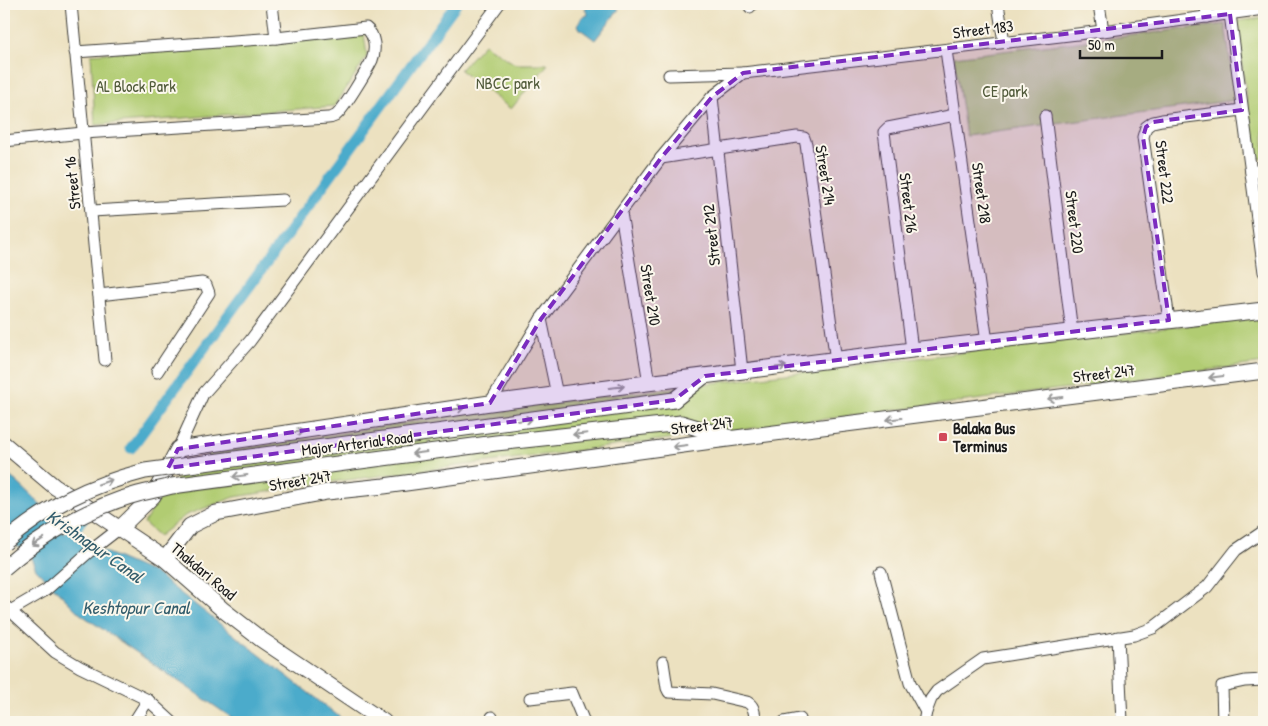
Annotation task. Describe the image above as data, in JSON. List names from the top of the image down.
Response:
{
  "streets": {
    "street": [
      "Street 183",
      "Street 222",
      "Street 214",
      "Street 16",
      "Street 218",
      "Street 216",
      "Street 220",
      "Street 212",
      "Street 210",
      "Street 247",
      "Major Arterial Road",
      "Thakdari Road"
    ]
  },
  "crossings": [
    ["Street 183", "Street 218"],
    ["Street 214", "Street 212"],
    ["Street 218", "Street 216"],
    ["Street 247", "Major Arterial Road"],
    ["Street 247", "Thakdari Road"]
  ],
  "water": ["Krishnapur Canal", "Keshtopur Canal"],
  "parks": ["NBCC park", "AL Block Park", "CE park"],
  "places": {
    "transit": ["Balaka Bus Terminus"]
  },
  "scale_bar": "50 m"
}
